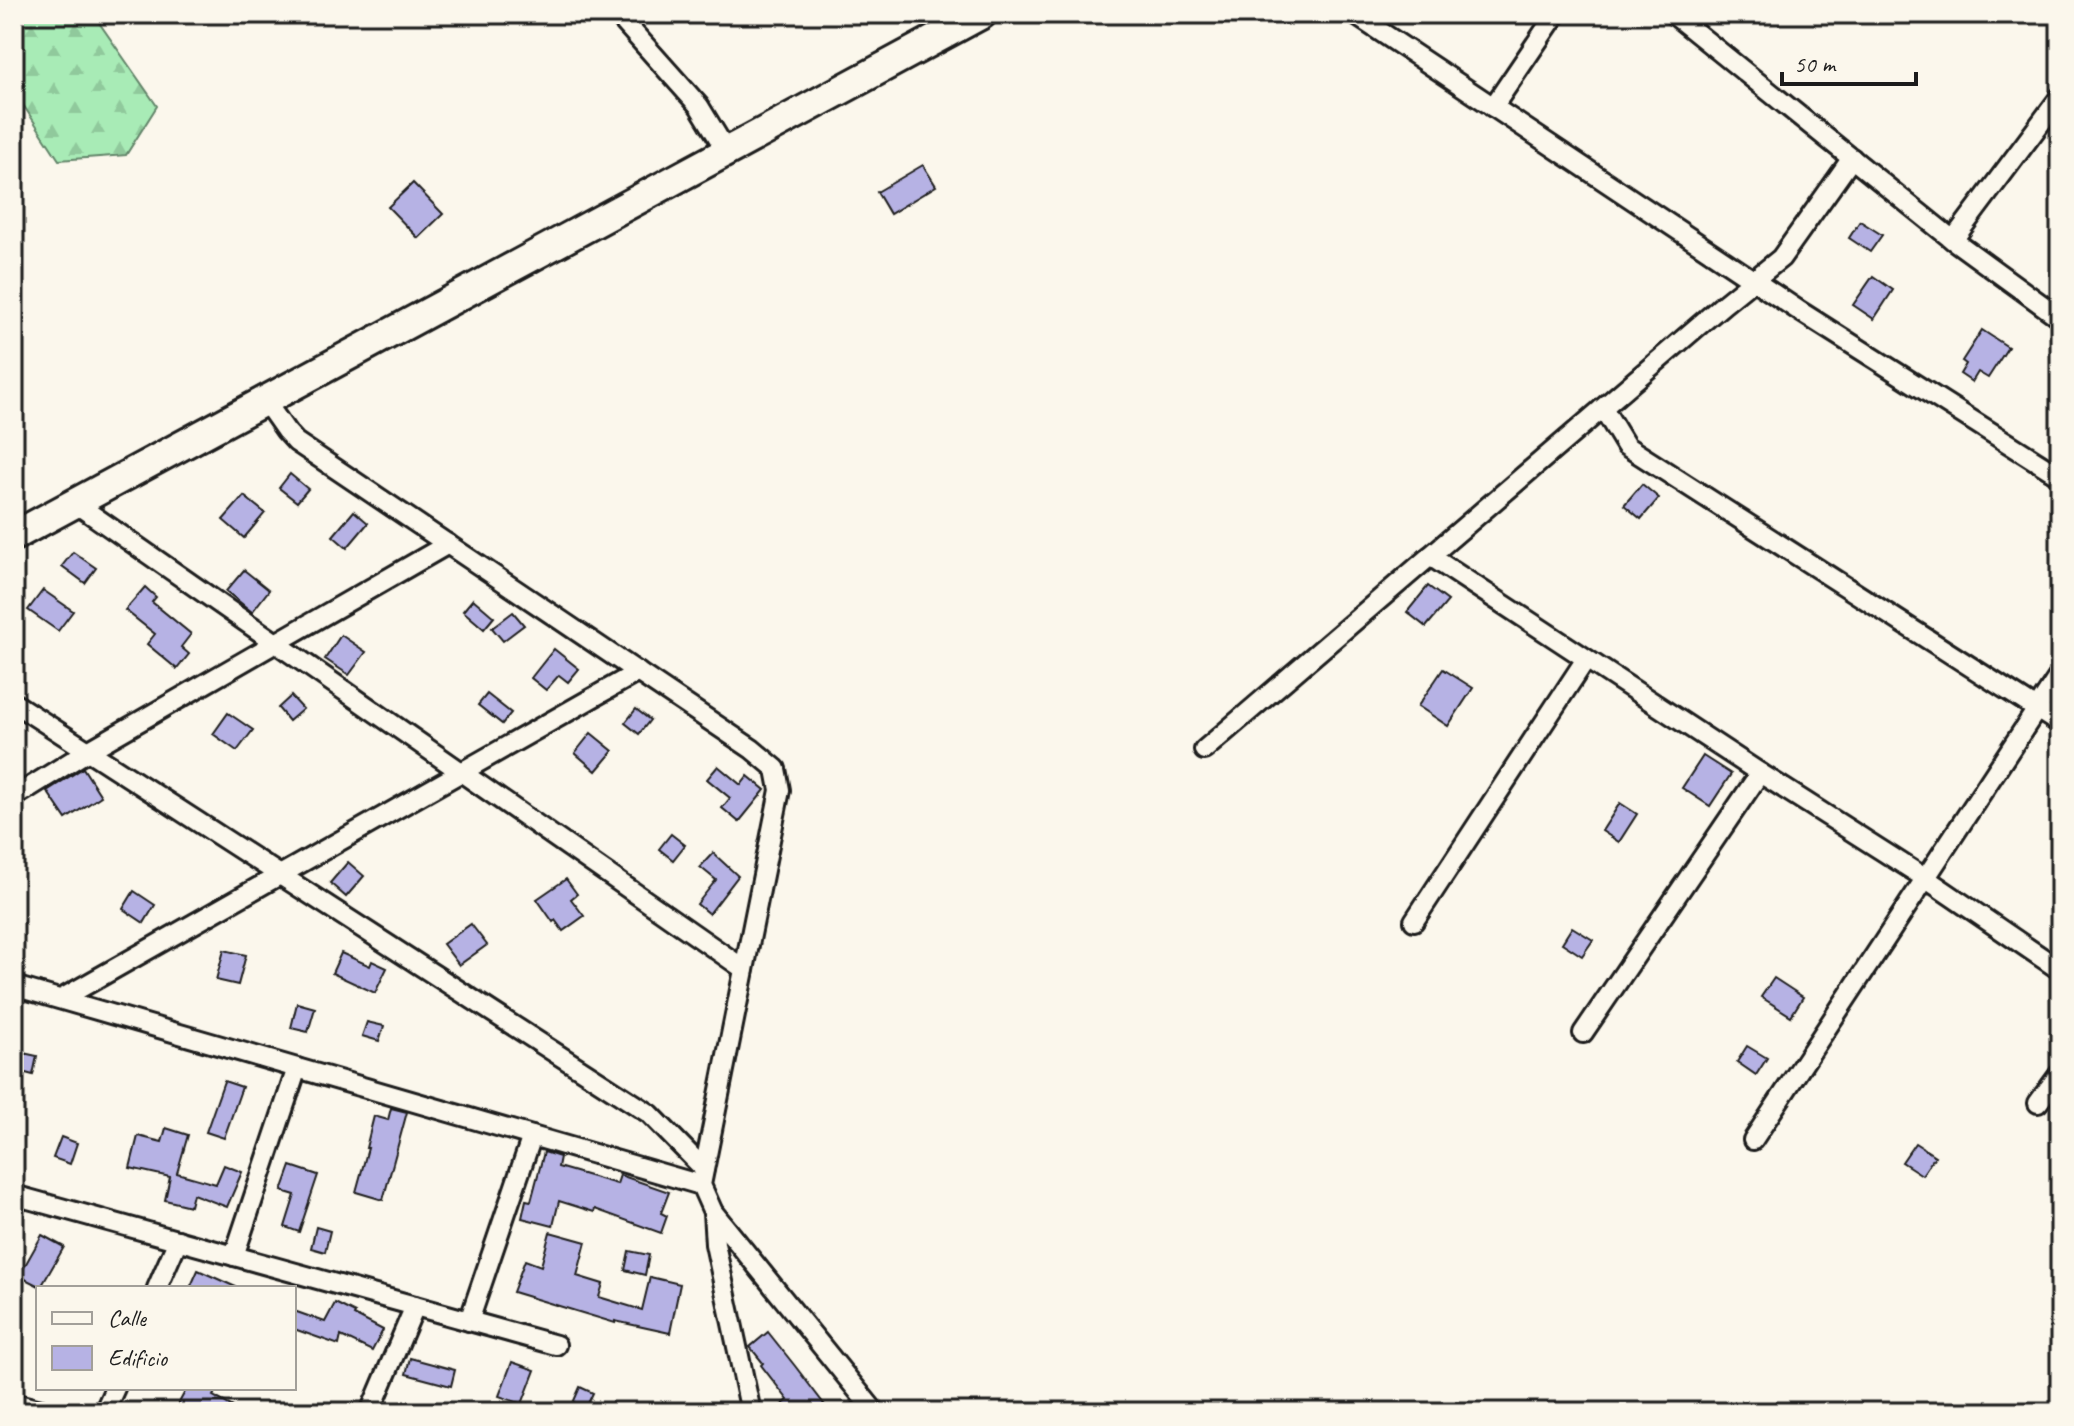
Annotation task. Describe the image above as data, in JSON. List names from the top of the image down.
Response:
{
  "legend": ["Calle", "Edificio"],
  "scale_bar": "50 m"
}
